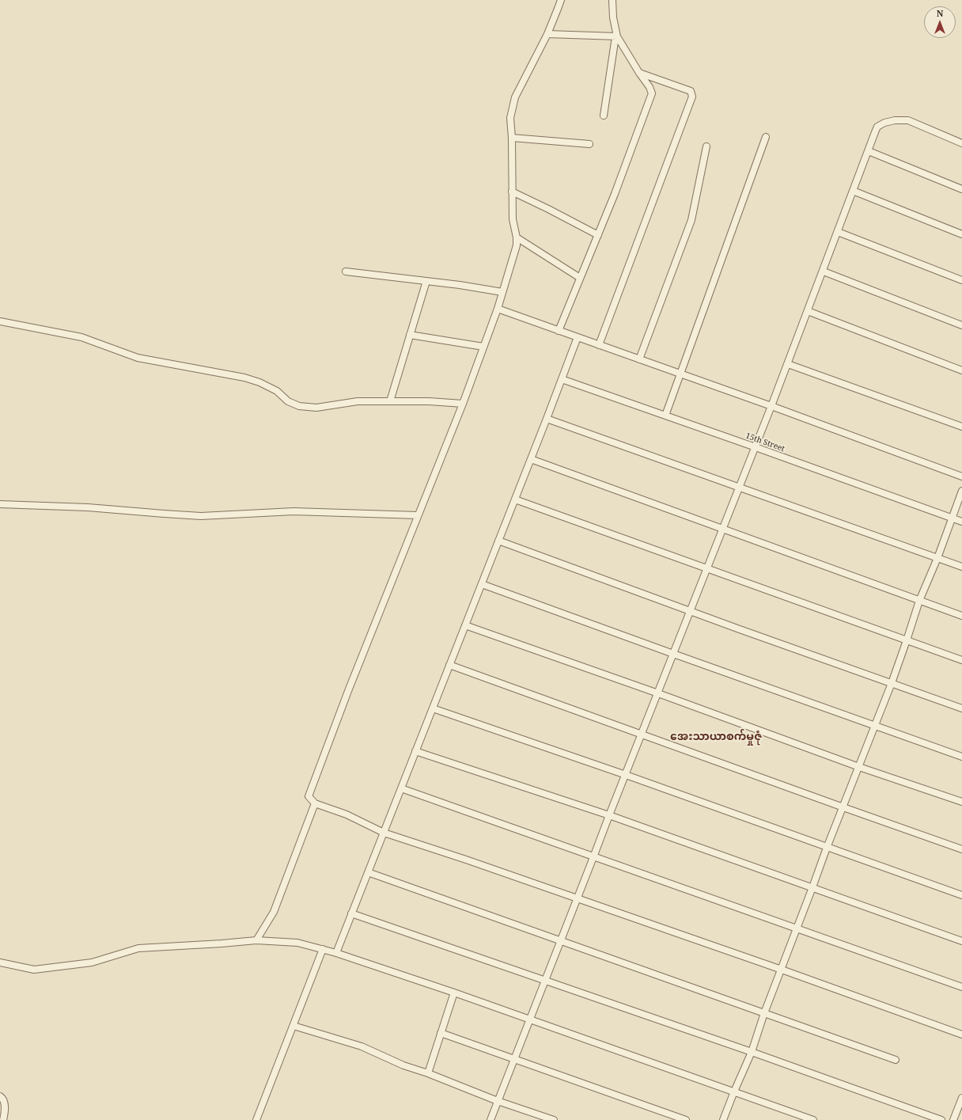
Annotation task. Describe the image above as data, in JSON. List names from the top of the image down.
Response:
{
  "streets": {
    "street": ["15th Street"]
  },
  "districts": ["အေးသာယာစက်မှုဇုံ"],
  "north": "top"
}
